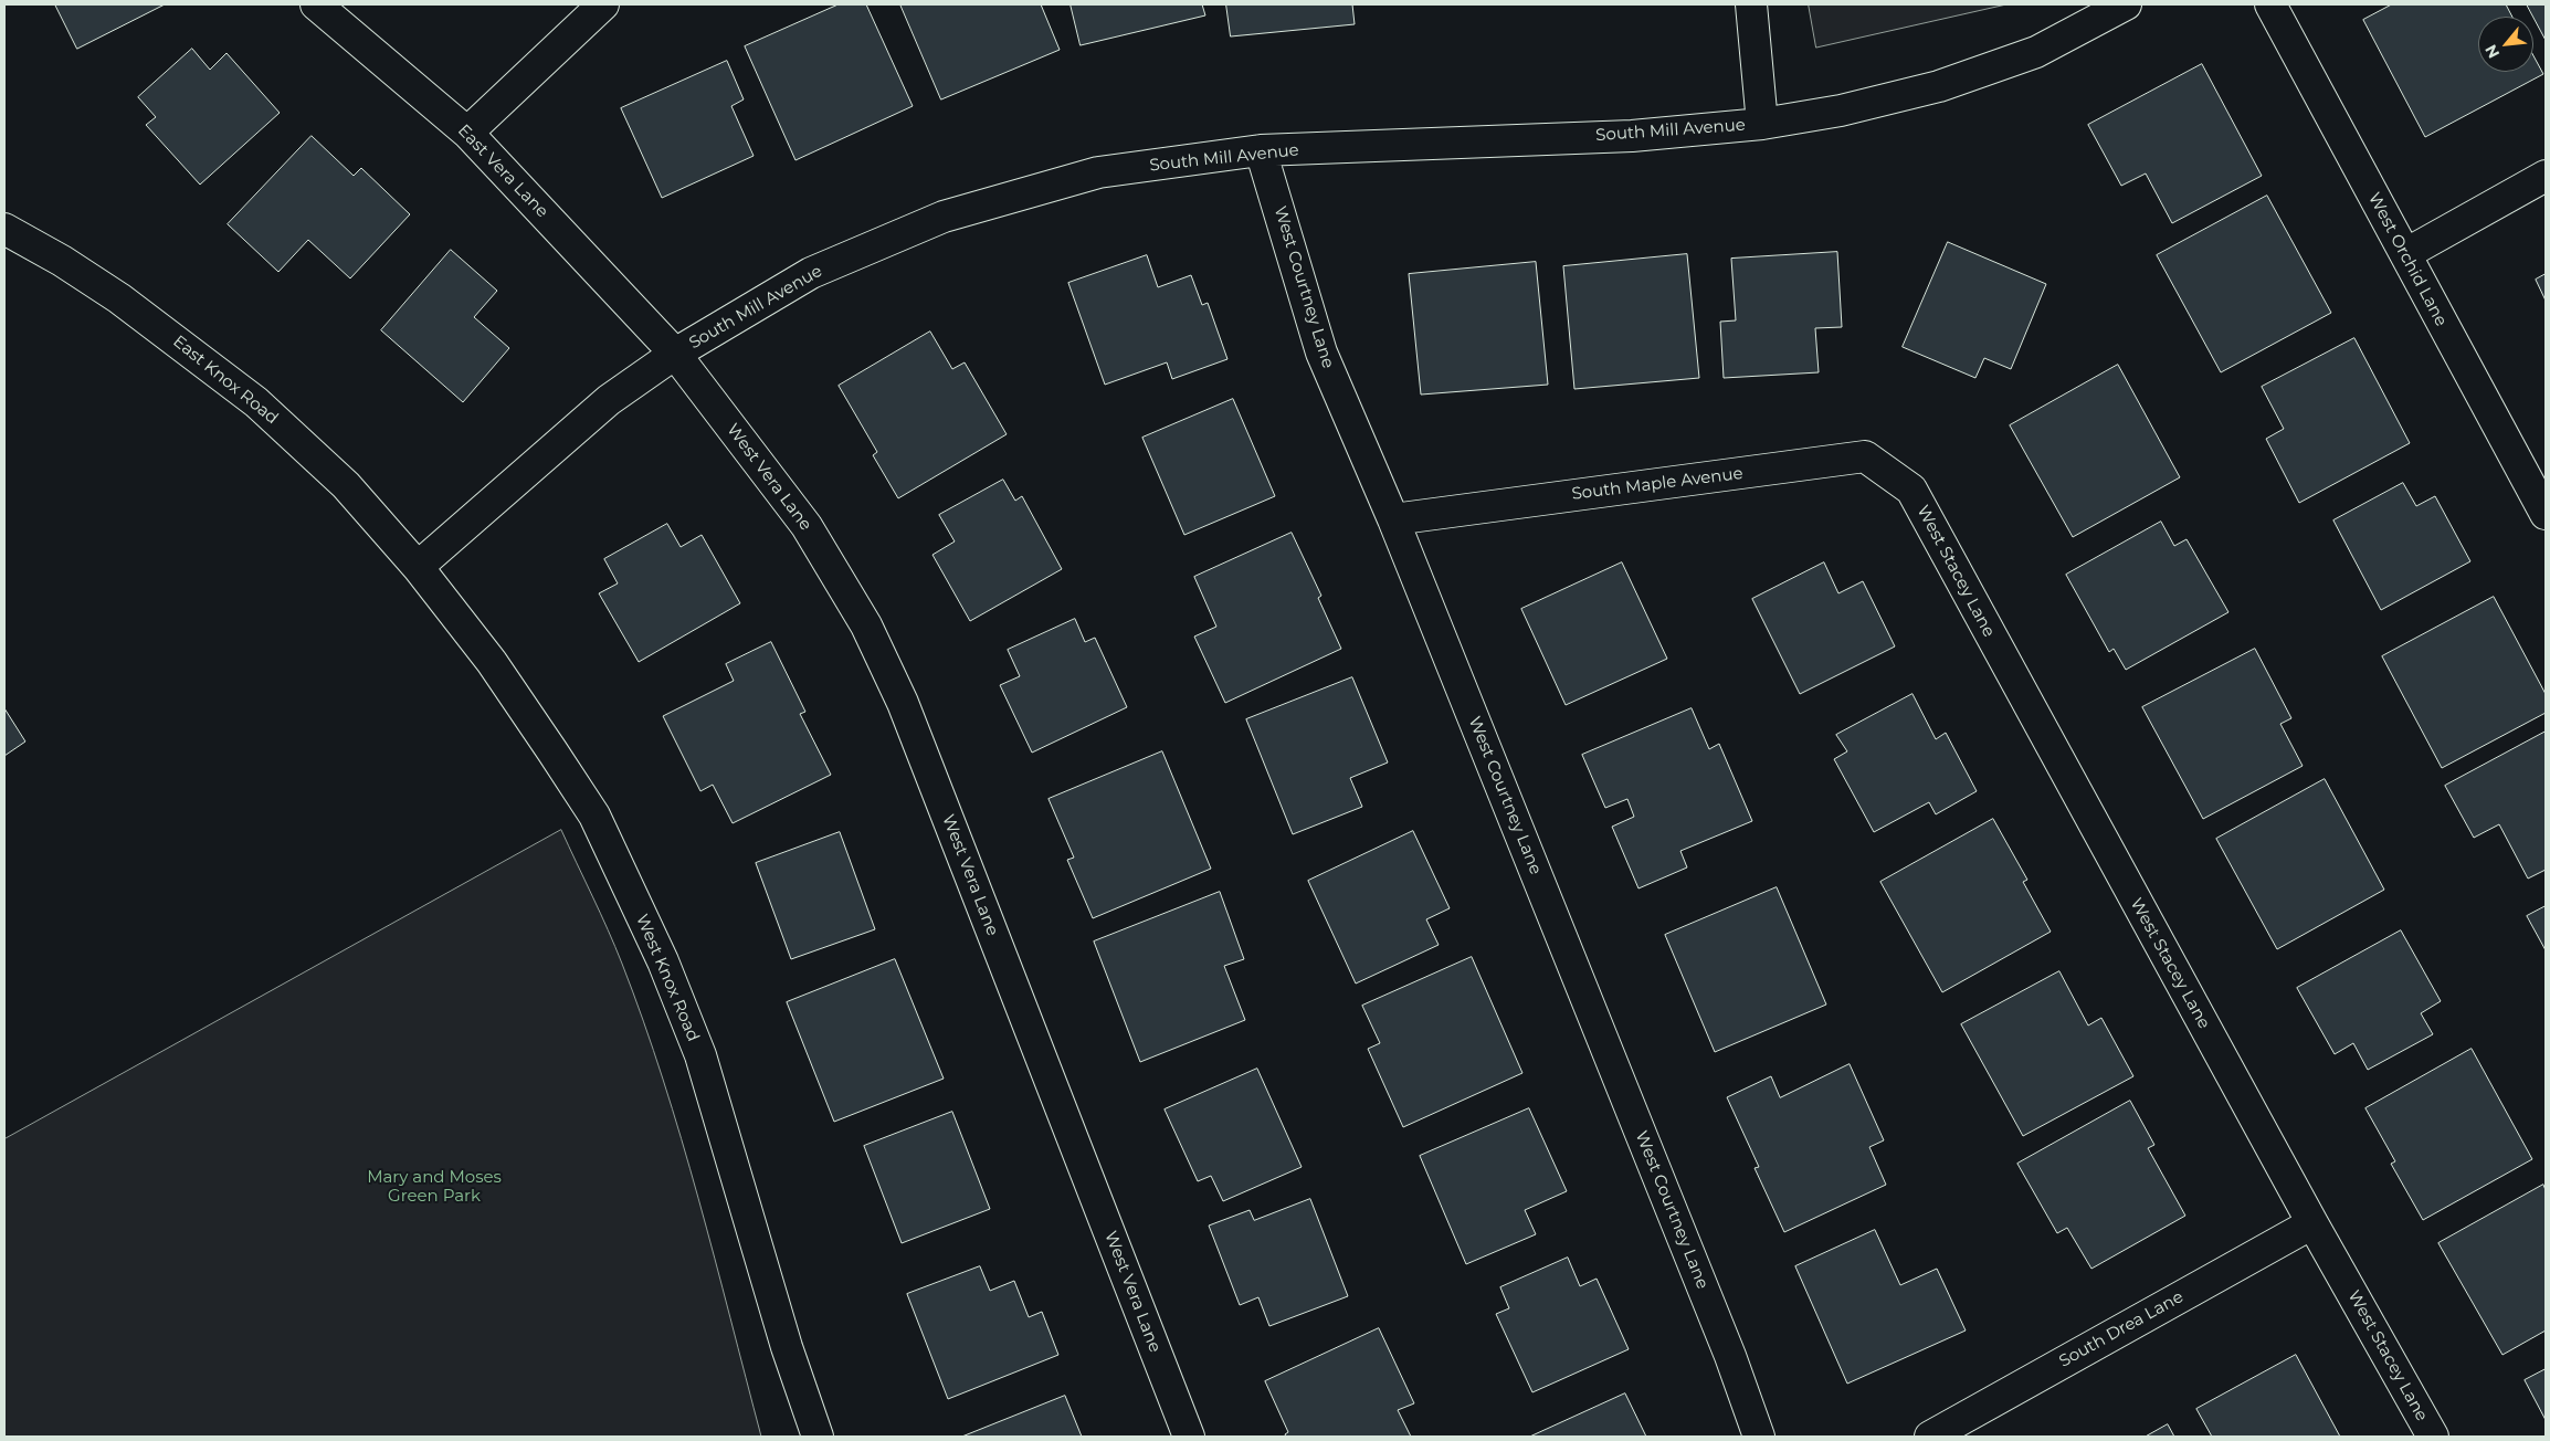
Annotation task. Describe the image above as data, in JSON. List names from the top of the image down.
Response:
{
  "streets": {
    "street": [
      "South Mill Avenue",
      "East Vera Lane",
      "West Orchid Lane",
      "West Courtney Lane",
      "East Knox Road",
      "West Vera Lane",
      "South Maple Avenue",
      "West Stacey Lane",
      "West Knox Road",
      "South Drea Lane"
    ]
  },
  "crossings": [
    ["South Mill Avenue", "East Vera Lane"],
    ["South Mill Avenue", "West Courtney Lane"],
    ["South Mill Avenue", "East Knox Road"],
    ["South Mill Avenue", "West Vera Lane"],
    ["South Mill Avenue", "West Knox Road"],
    ["East Vera Lane", "West Vera Lane"],
    ["West Courtney Lane", "South Maple Avenue"],
    ["East Knox Road", "West Knox Road"],
    ["South Maple Avenue", "West Stacey Lane"],
    ["West Stacey Lane", "South Drea Lane"]
  ],
  "parks": ["Mary and Moses Green Park"],
  "north": "bottom left"
}
